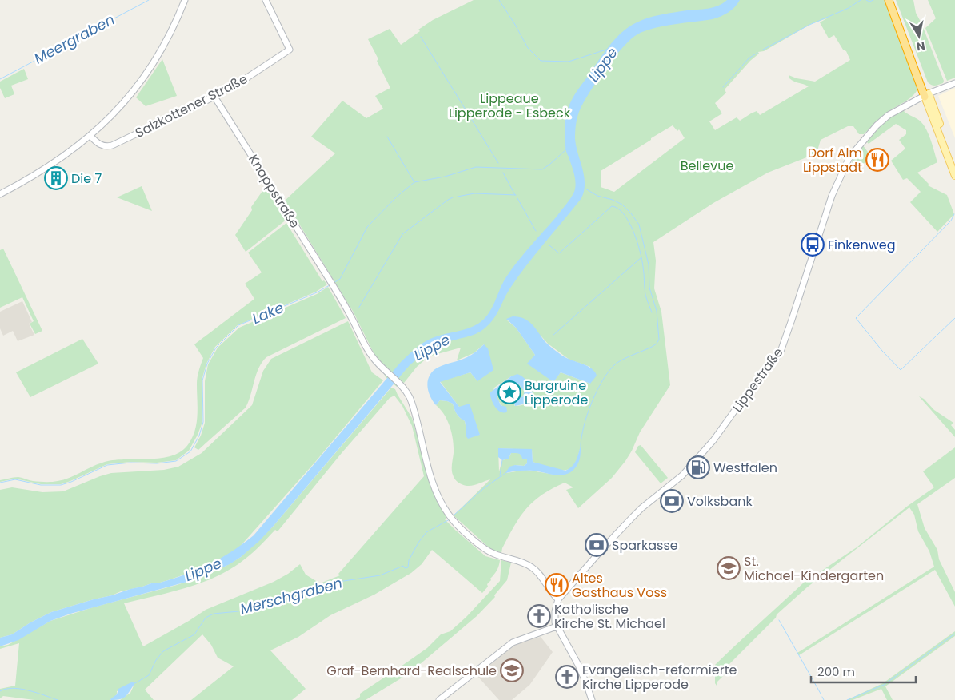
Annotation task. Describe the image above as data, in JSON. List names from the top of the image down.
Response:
{
  "streets": {
    "main road": ["Salzkottener Straße", "Knappstraße", "Lippestraße"]
  },
  "crossings": [
    ["Salzkottener Straße", "Knappstraße"],
    ["Knappstraße", "Lippestraße"]
  ],
  "water": [
    "Meergraben",
    "Lippe",
    "Lake",
    "Merschgraben"
  ],
  "parks": ["Lippeaue Lipperode - Esbeck", "Bellevue"],
  "places": {
    "restaurant": ["Dorf Alm Lippstadt", "Altes Gasthaus Voss"],
    "building": ["Die 7"],
    "bus stop": ["Finkenweg"],
    "place": ["Burgruine Lipperode"],
    "fuel station": ["Westfalen"],
    "bank": ["Volksbank", "Sparkasse"],
    "school or university": ["St. Michael-Kindergarten", "Graf-Bernhard-Realschule"],
    "church": ["Katholische Kirche St. Michael", "Evangelisch-reformierte Kirche Lipperode"]
  },
  "scale_bar": "200 m",
  "north": "bottom"
}
